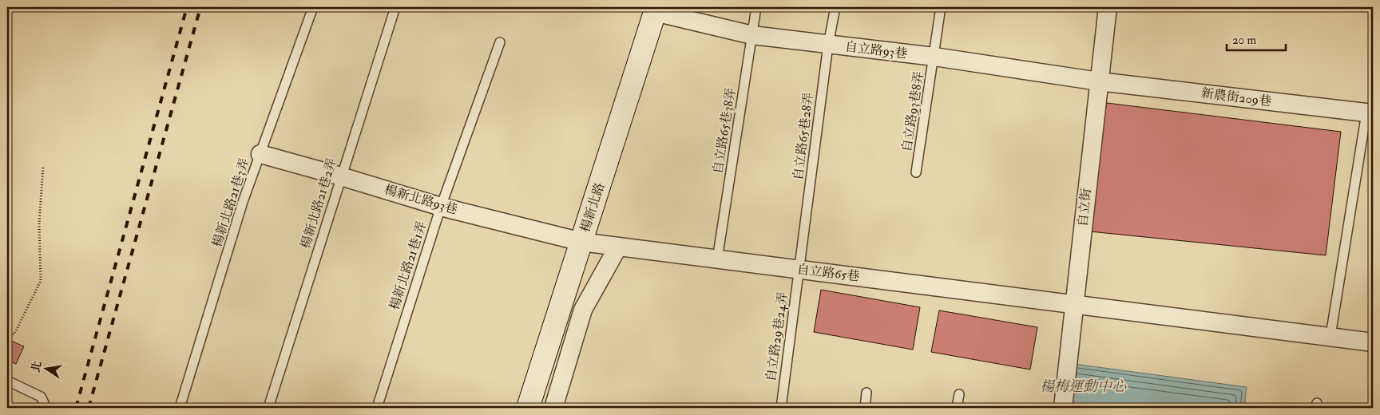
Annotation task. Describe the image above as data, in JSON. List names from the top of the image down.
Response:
{
  "streets": {
    "street": [
      "自立路93巷",
      "新農街209巷",
      "楊新北路93巷",
      "楊新北路",
      "自立街",
      "自立路65巷"
    ],
    "lane": [
      "自立路93巷8弄",
      "自立路65巷38弄",
      "自立路65巷28弄",
      "楊新北路21巷3弄",
      "楊新北路21巷2弄",
      "楊新北路21巷1弄",
      "自立路29巷24弄"
    ]
  },
  "crossings": [
    ["自立路93巷", "新農街209巷"],
    ["自立路93巷", "自立路93巷8弄"],
    ["自立路93巷", "自立路65巷38弄"],
    ["自立路93巷", "自立路65巷28弄"],
    ["自立路93巷", "楊新北路"],
    ["自立路93巷", "自立街"],
    ["新農街209巷", "自立街"],
    ["自立路65巷38弄", "自立路65巷"],
    ["自立路65巷28弄", "自立路65巷"],
    ["自立路65巷28弄", "自立路29巷24弄"],
    ["楊新北路93巷", "楊新北路21巷3弄"],
    ["楊新北路93巷", "楊新北路21巷2弄"],
    ["楊新北路93巷", "楊新北路"],
    ["楊新北路93巷", "楊新北路21巷1弄"],
    ["楊新北路93巷", "自立路65巷"],
    ["楊新北路", "自立路65巷"],
    ["自立街", "自立路65巷"],
    ["自立路65巷", "自立路29巷24弄"]
  ],
  "water": ["楊梅運動中心"],
  "scale_bar": "20 m",
  "north": "left"
}
